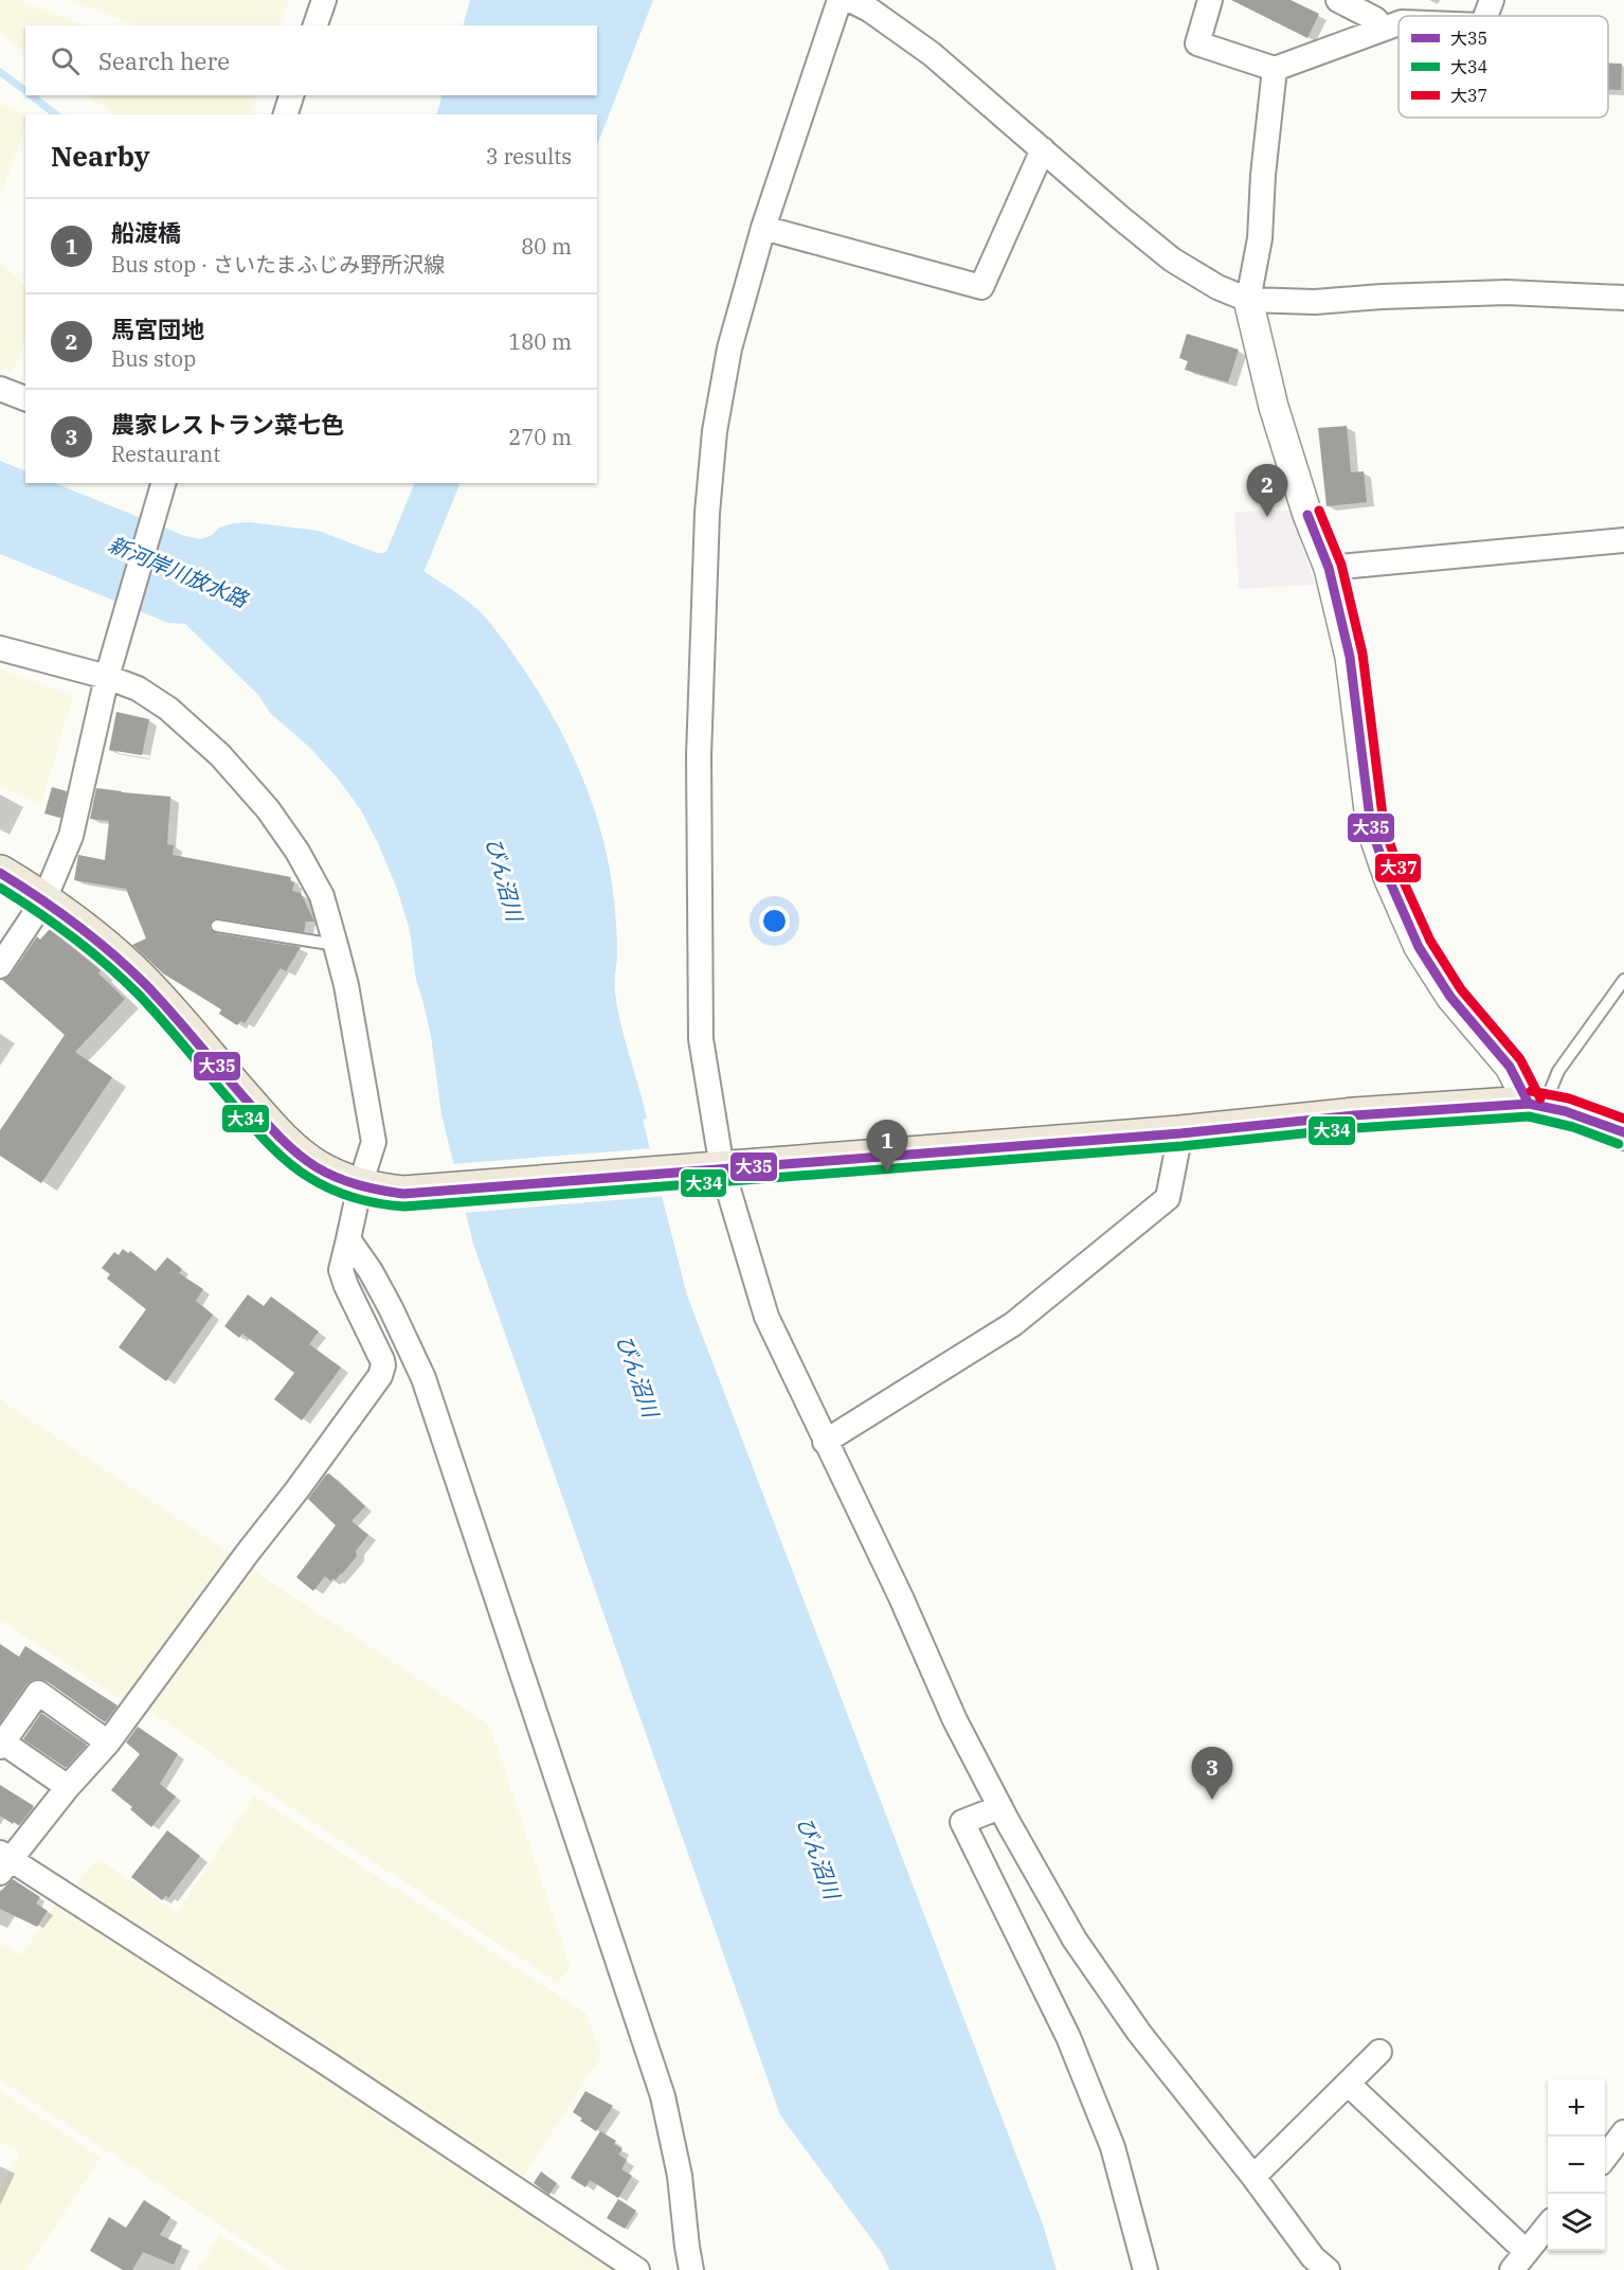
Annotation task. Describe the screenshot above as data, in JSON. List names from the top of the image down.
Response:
{
  "water": ["新河岸川放水路", "びん沼川"],
  "lines": ["transit line 大37", "transit line 大35", "transit line 大34"],
  "legend": ["大35", "大34", "大37"],
  "page": {
    "search": "Search here",
    "heading": ["Nearby", "3 results"],
    "list": [
      {
        "mark": "1",
        "name": "船渡橋",
        "note": "Bus stop · さいたまふじみ野所沢線",
        "value": "80 m"
      },
      {
        "mark": "2",
        "name": "馬宮団地",
        "note": "Bus stop",
        "value": "180 m"
      },
      {
        "mark": "3",
        "name": "農家レストラン菜七色",
        "note": "Restaurant",
        "value": "270 m"
      }
    ],
    "pins": ["2", "1", "3"],
    "map_buttons": ["+", "−"]
  }
}
